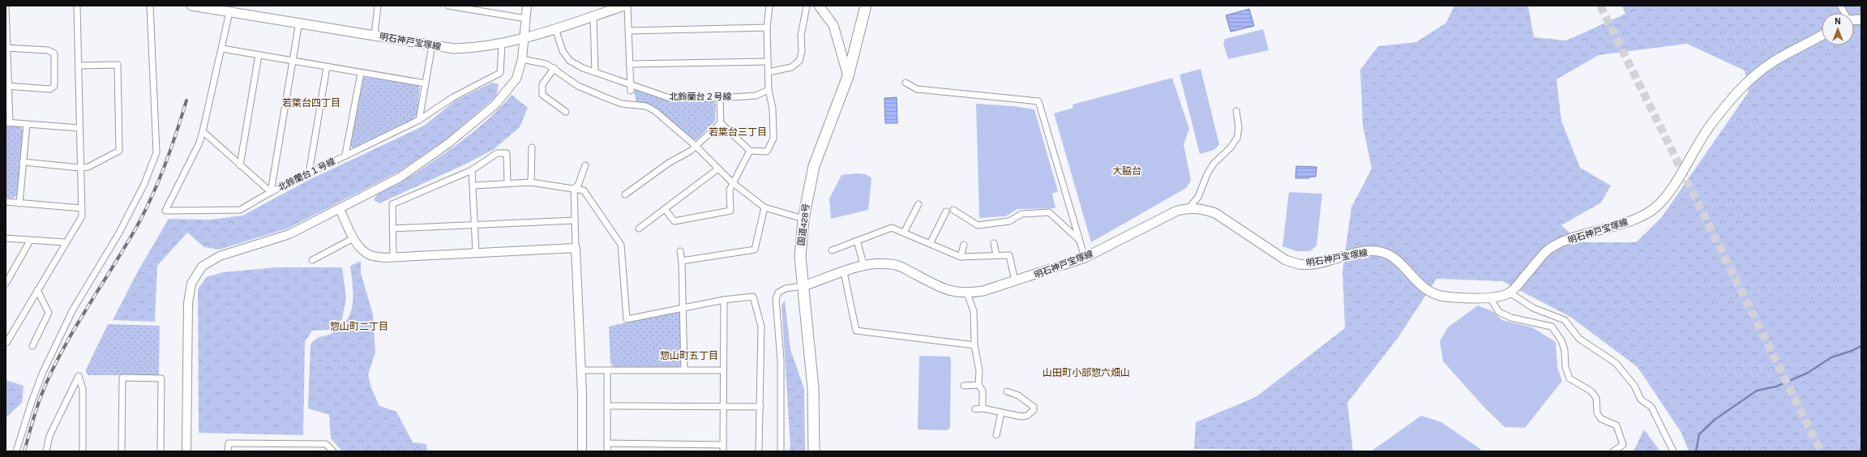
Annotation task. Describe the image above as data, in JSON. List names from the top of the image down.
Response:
{
  "streets": {
    "highway": ["国道428号"],
    "main road": ["明石神戸宝塚線"],
    "street": ["北鈴蘭台２号線", "北鈴蘭台１号線"]
  },
  "crossings": [
    ["明石神戸宝塚線", "北鈴蘭台２号線"],
    ["明石神戸宝塚線", "北鈴蘭台１号線"],
    ["明石神戸宝塚線", "国道428号"]
  ],
  "districts": [
    "若葉台四丁目",
    "若葉台三丁目",
    "大脇台",
    "惣山町二丁目",
    "惣山町五丁目",
    "山田町小部惣六畑山"
  ],
  "north": "top"
}
